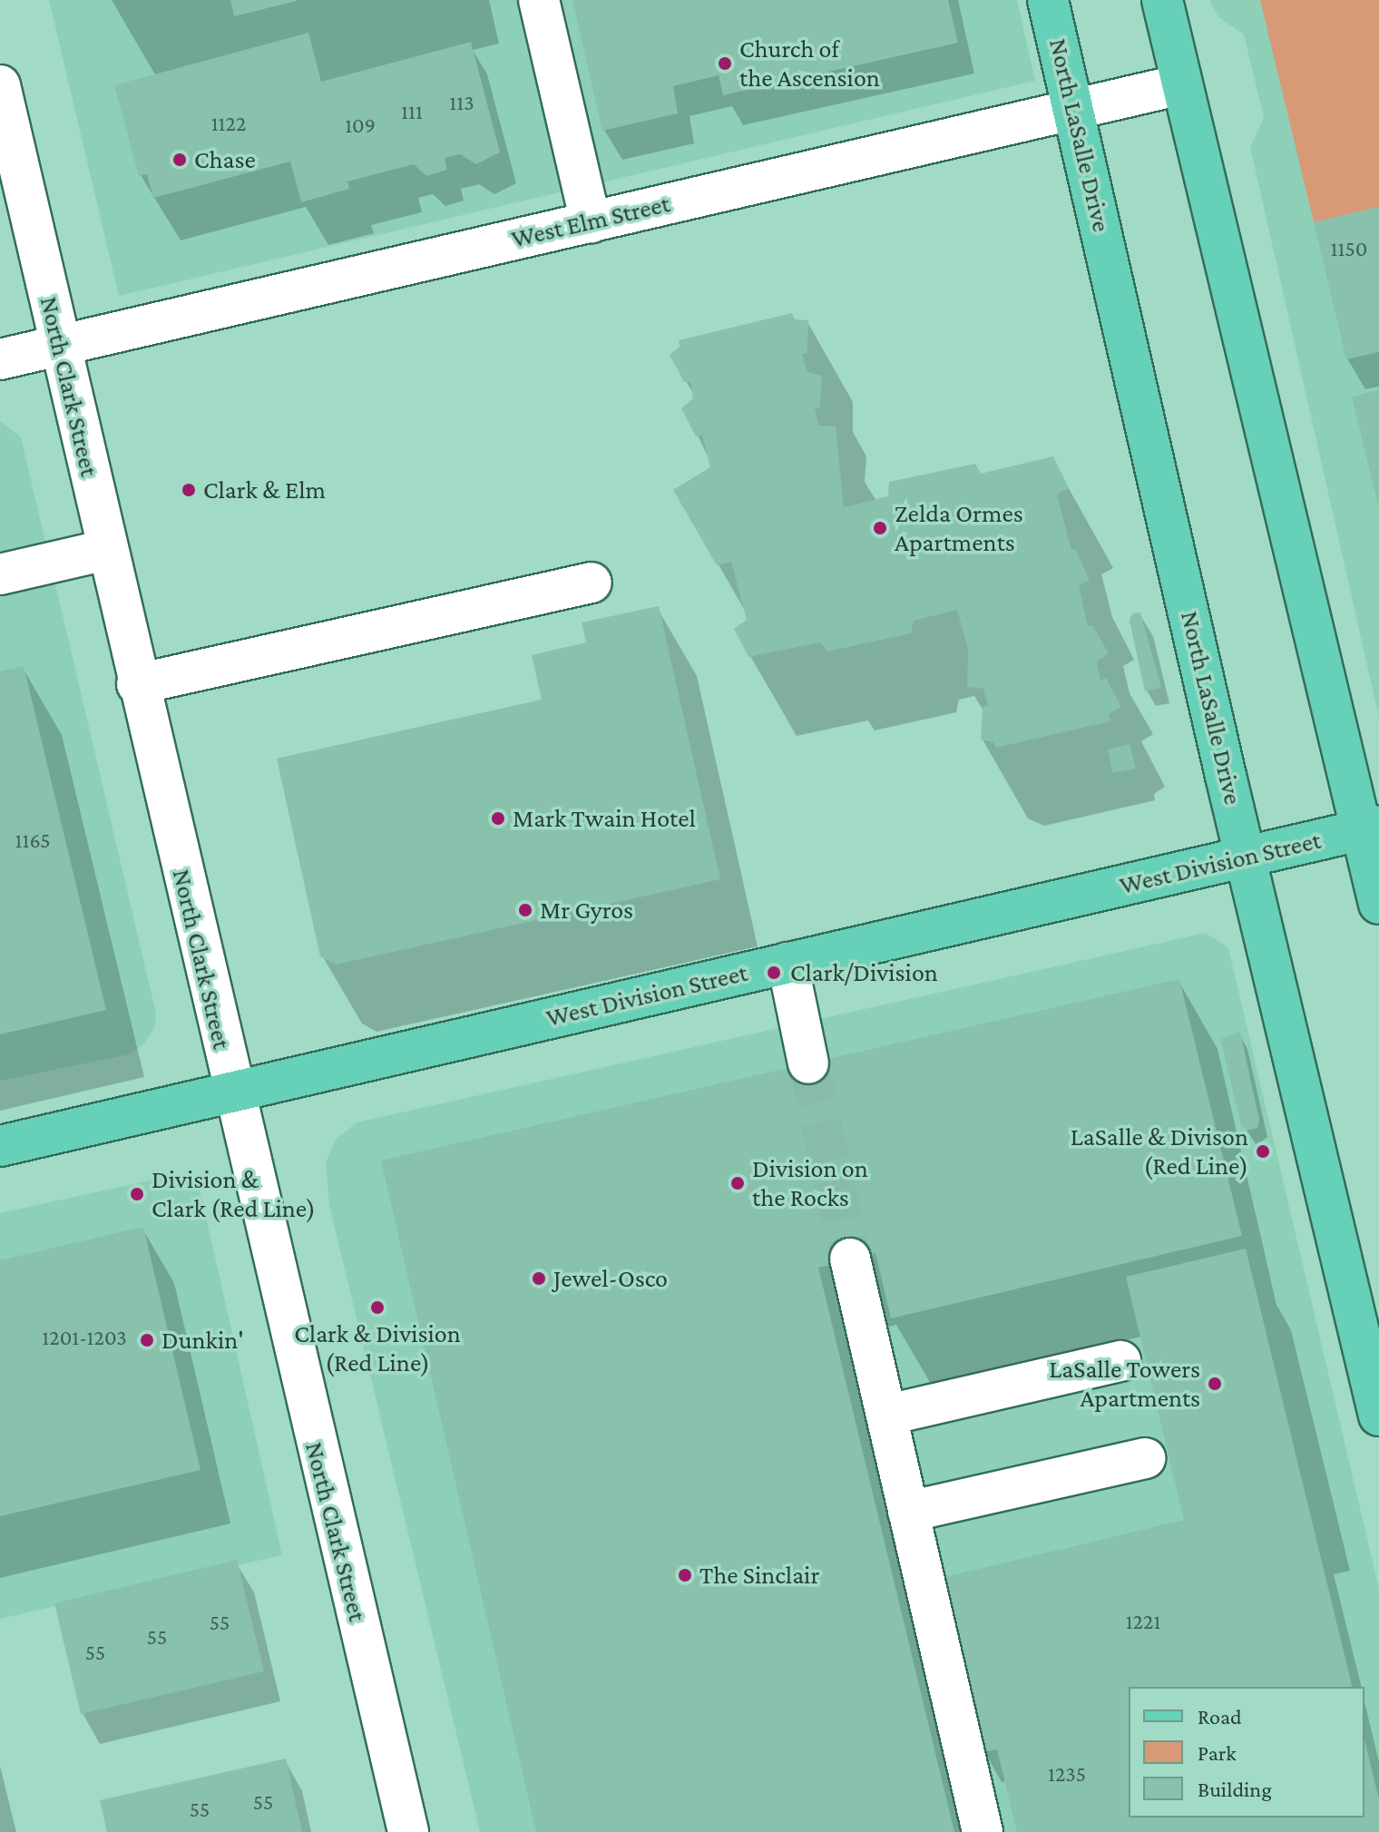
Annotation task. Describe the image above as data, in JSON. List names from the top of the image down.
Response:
{
  "streets": {
    "main road": ["North LaSalle Drive", "West Division Street"],
    "street": ["West Elm Street", "North Clark Street"]
  },
  "crossings": [
    ["North LaSalle Drive", "West Elm Street"],
    ["North LaSalle Drive", "West Division Street"],
    ["West Elm Street", "North Clark Street"],
    ["North Clark Street", "West Division Street"]
  ],
  "places": [
    "Church of the Ascension",
    "Chase",
    "Clark & Elm",
    "Zelda Ormes Apartments",
    "Mark Twain Hotel",
    "Mr Gyros",
    "Clark/Division",
    "LaSalle & Divison (Red Line)",
    "Division on the Rocks",
    "Division & Clark (Red Line)",
    "Jewel-Osco",
    "Clark & Division (Red Line)",
    "Dunkin'",
    "LaSalle Towers Apartments",
    "The Sinclair"
  ],
  "house_numbers": [
    "113",
    "111",
    "1122",
    "109",
    "1150",
    "1165",
    "1201-1203",
    "1221",
    "55",
    "55",
    "55",
    "1235",
    "55",
    "55"
  ],
  "legend": ["Road", "Park", "Building"]
}
